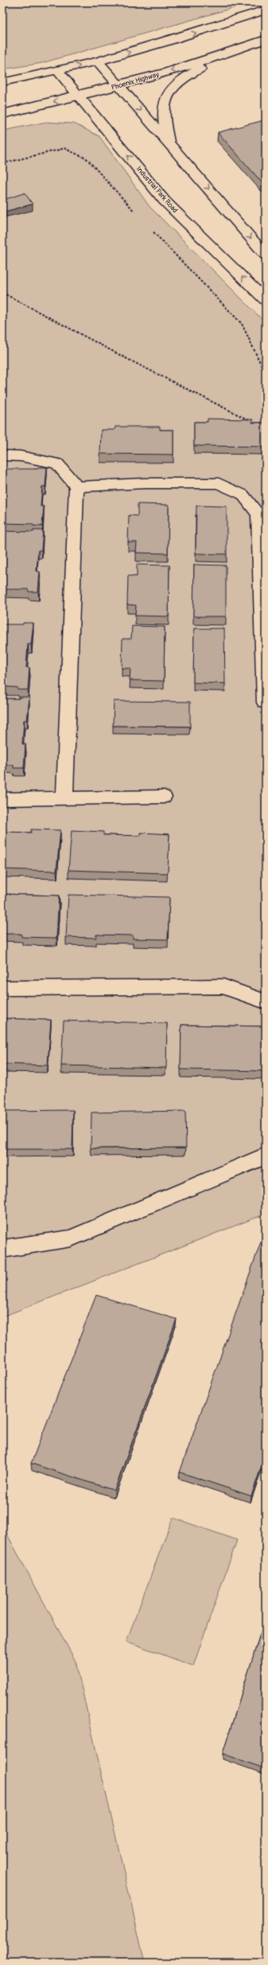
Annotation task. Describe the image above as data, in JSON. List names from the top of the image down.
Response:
{
  "streets": {
    "street": ["Phoenix Highway", "Industrial Park Road"]
  },
  "crossings": [
    ["Phoenix Highway", "Industrial Park Road"]
  ]
}
